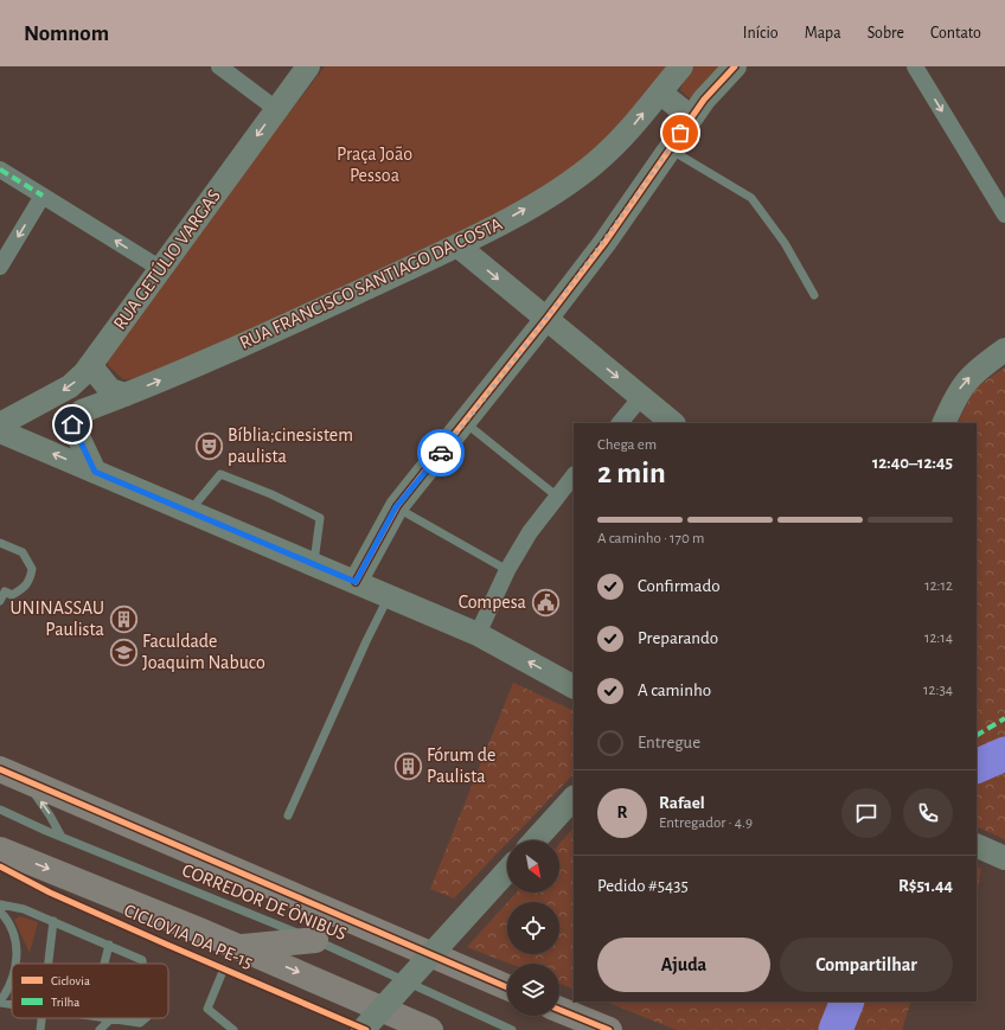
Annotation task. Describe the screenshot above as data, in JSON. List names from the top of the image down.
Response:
{
  "streets": {
    "main road": ["RUA GETÚLIO VARGAS", "RUA FRANCISCO SANTIAGO DA COSTA"],
    "lane": ["CORREDOR DE ÔNIBUS"],
    "cycle path": ["CICLOVIA DA PE-15"]
  },
  "one_way": ["RUA GETÚLIO VARGAS"],
  "parks": ["Praça João Pessoa"],
  "places": {
    "theatre": ["Bíblia;cinesistem paulista"],
    "public building": ["Compesa"],
    "building": ["UNINASSAU Paulista", "Fórum de Paulista"],
    "school or university": ["Faculdade Joaquim Nabuco"]
  },
  "legend": ["Ciclovia", "Trilha"],
  "north": "bottom right",
  "page": {
    "header": "Nomnom",
    "nav": [
      "Início",
      "Mapa",
      "Sobre",
      "Contato"
    ],
    "heading": ["2 min", "Chega em", "12:40–12:45"],
    "panel": [
      "Rafael",
      "Entregador · 4.9",
      "Pedido #5435",
      "R$51.44"
    ],
    "bar": "A caminho · 170 m",
    "list": [
      ["Confirmado", "12:12"],
      ["Preparando", "12:14"],
      ["A caminho", "12:34"],
      "Entregue"
    ],
    "round": "R",
    "buttons": ["Ajuda", "Compartilhar"]
  }
}
